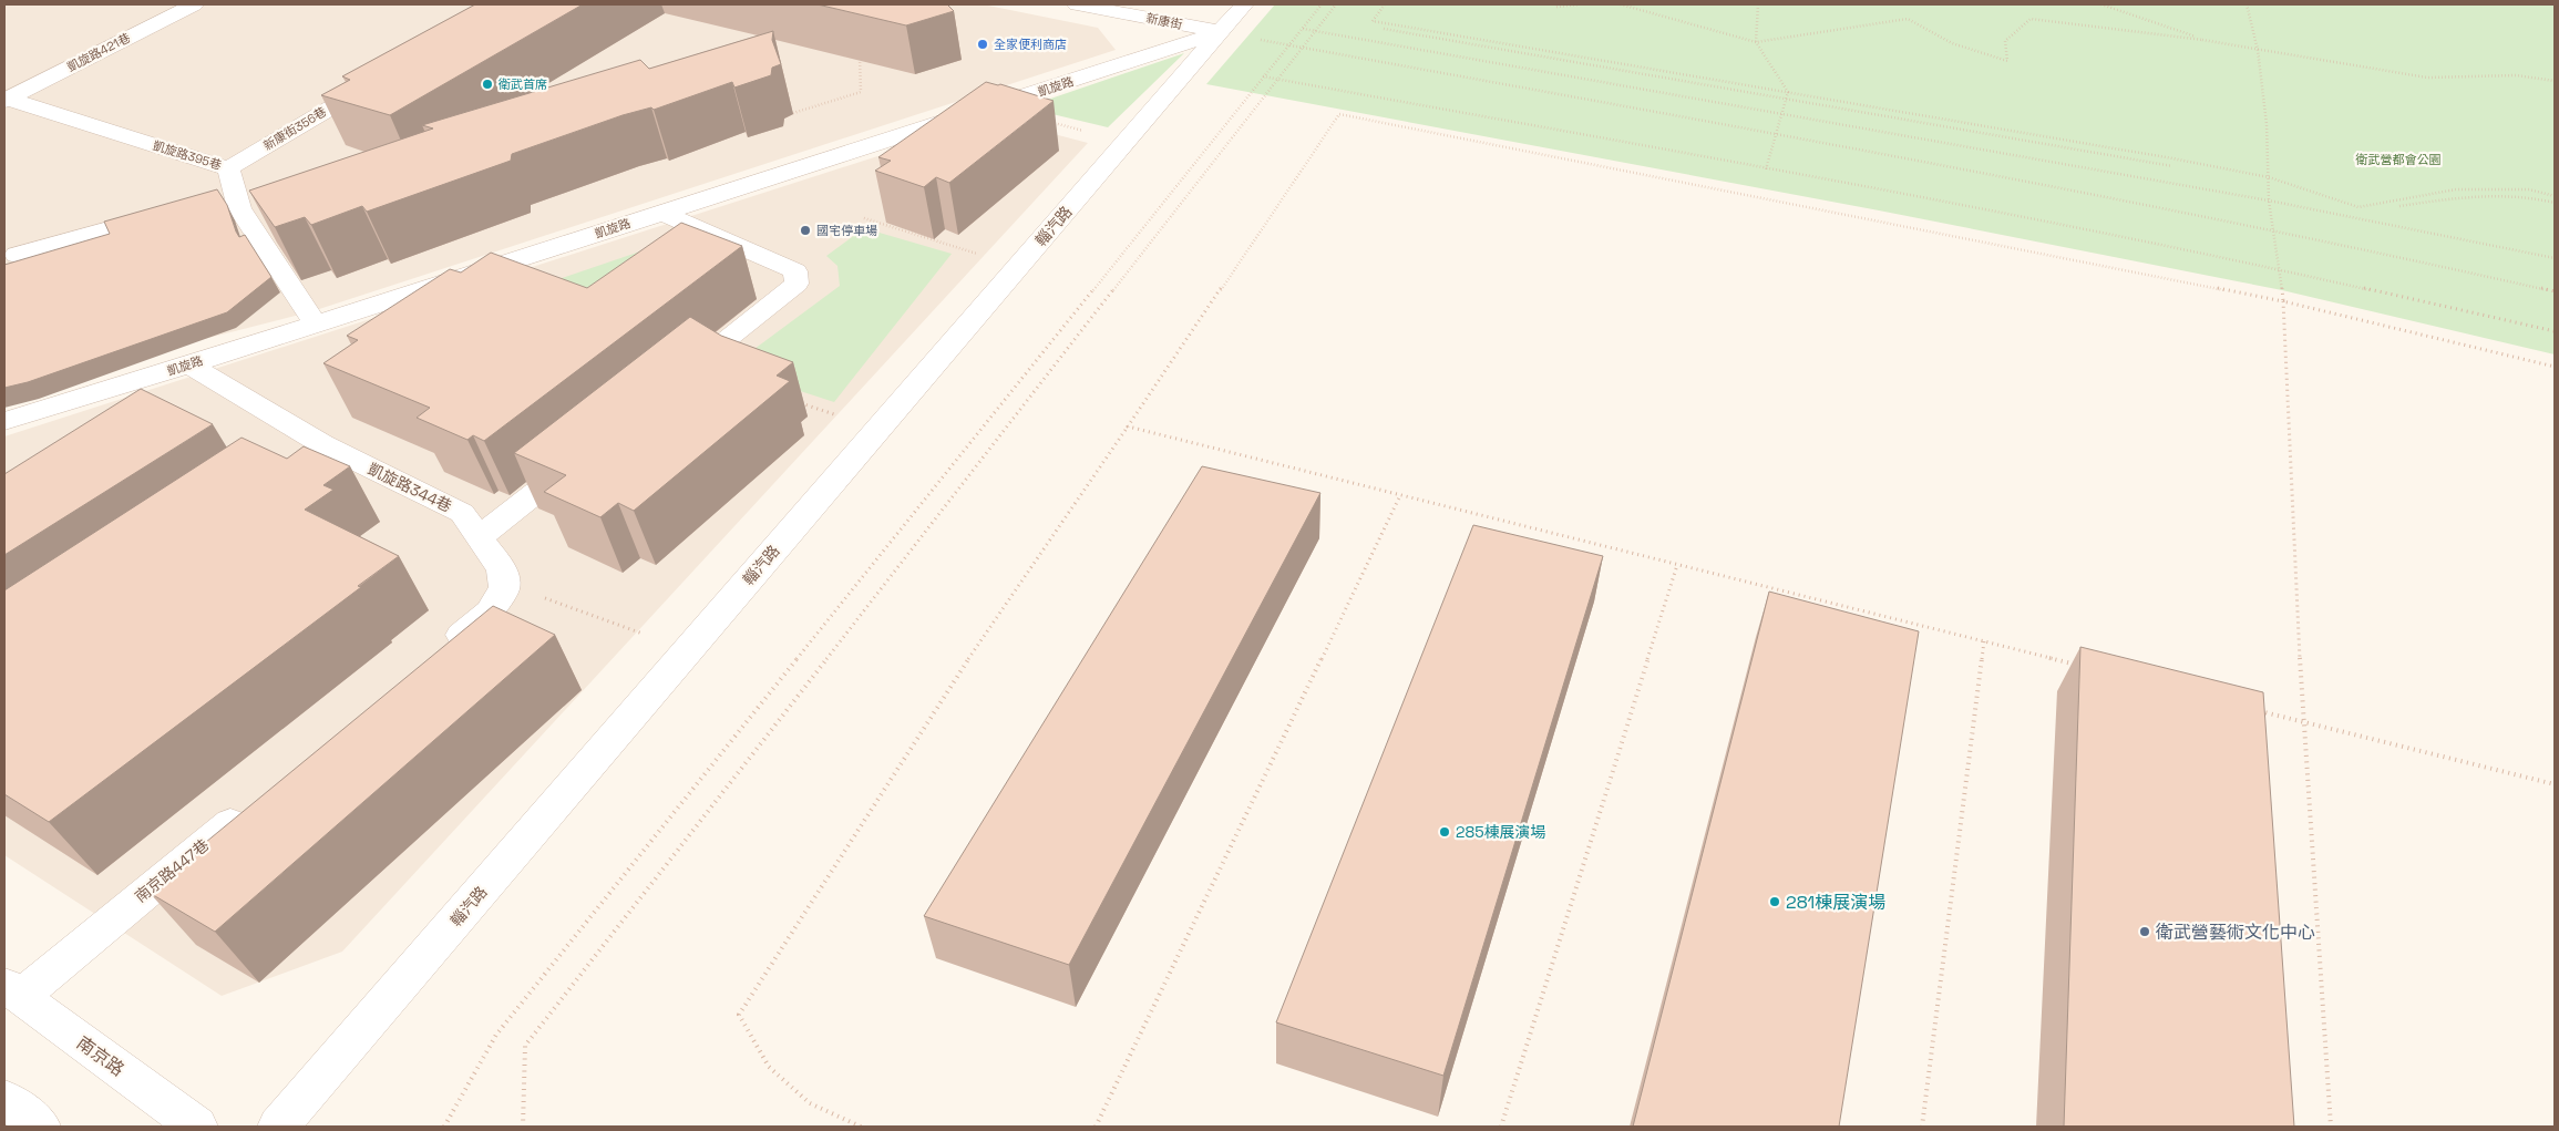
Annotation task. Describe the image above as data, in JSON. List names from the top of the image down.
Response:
{
  "streets": {
    "street": [
      "新康街",
      "凱旋路421巷",
      "凱旋路",
      "新康街356巷",
      "凱旋路395巷",
      "輜汽路",
      "凱旋路344巷",
      "南京路447巷",
      "南京路"
    ]
  },
  "crossings": [
    ["新康街", "凱旋路"],
    ["新康街", "輜汽路"],
    ["凱旋路421巷", "凱旋路395巷"],
    ["凱旋路", "凱旋路395巷"],
    ["凱旋路", "輜汽路"],
    ["凱旋路", "凱旋路344巷"],
    ["新康街356巷", "凱旋路395巷"],
    ["南京路447巷", "南京路"]
  ],
  "parks": ["衛武營都會公園"],
  "places": [
    "全家便利商店",
    "衛武首席",
    "國宅停車場",
    "285棟展演場",
    "281棟展演場",
    "衛武營藝術文化中心"
  ]
}
